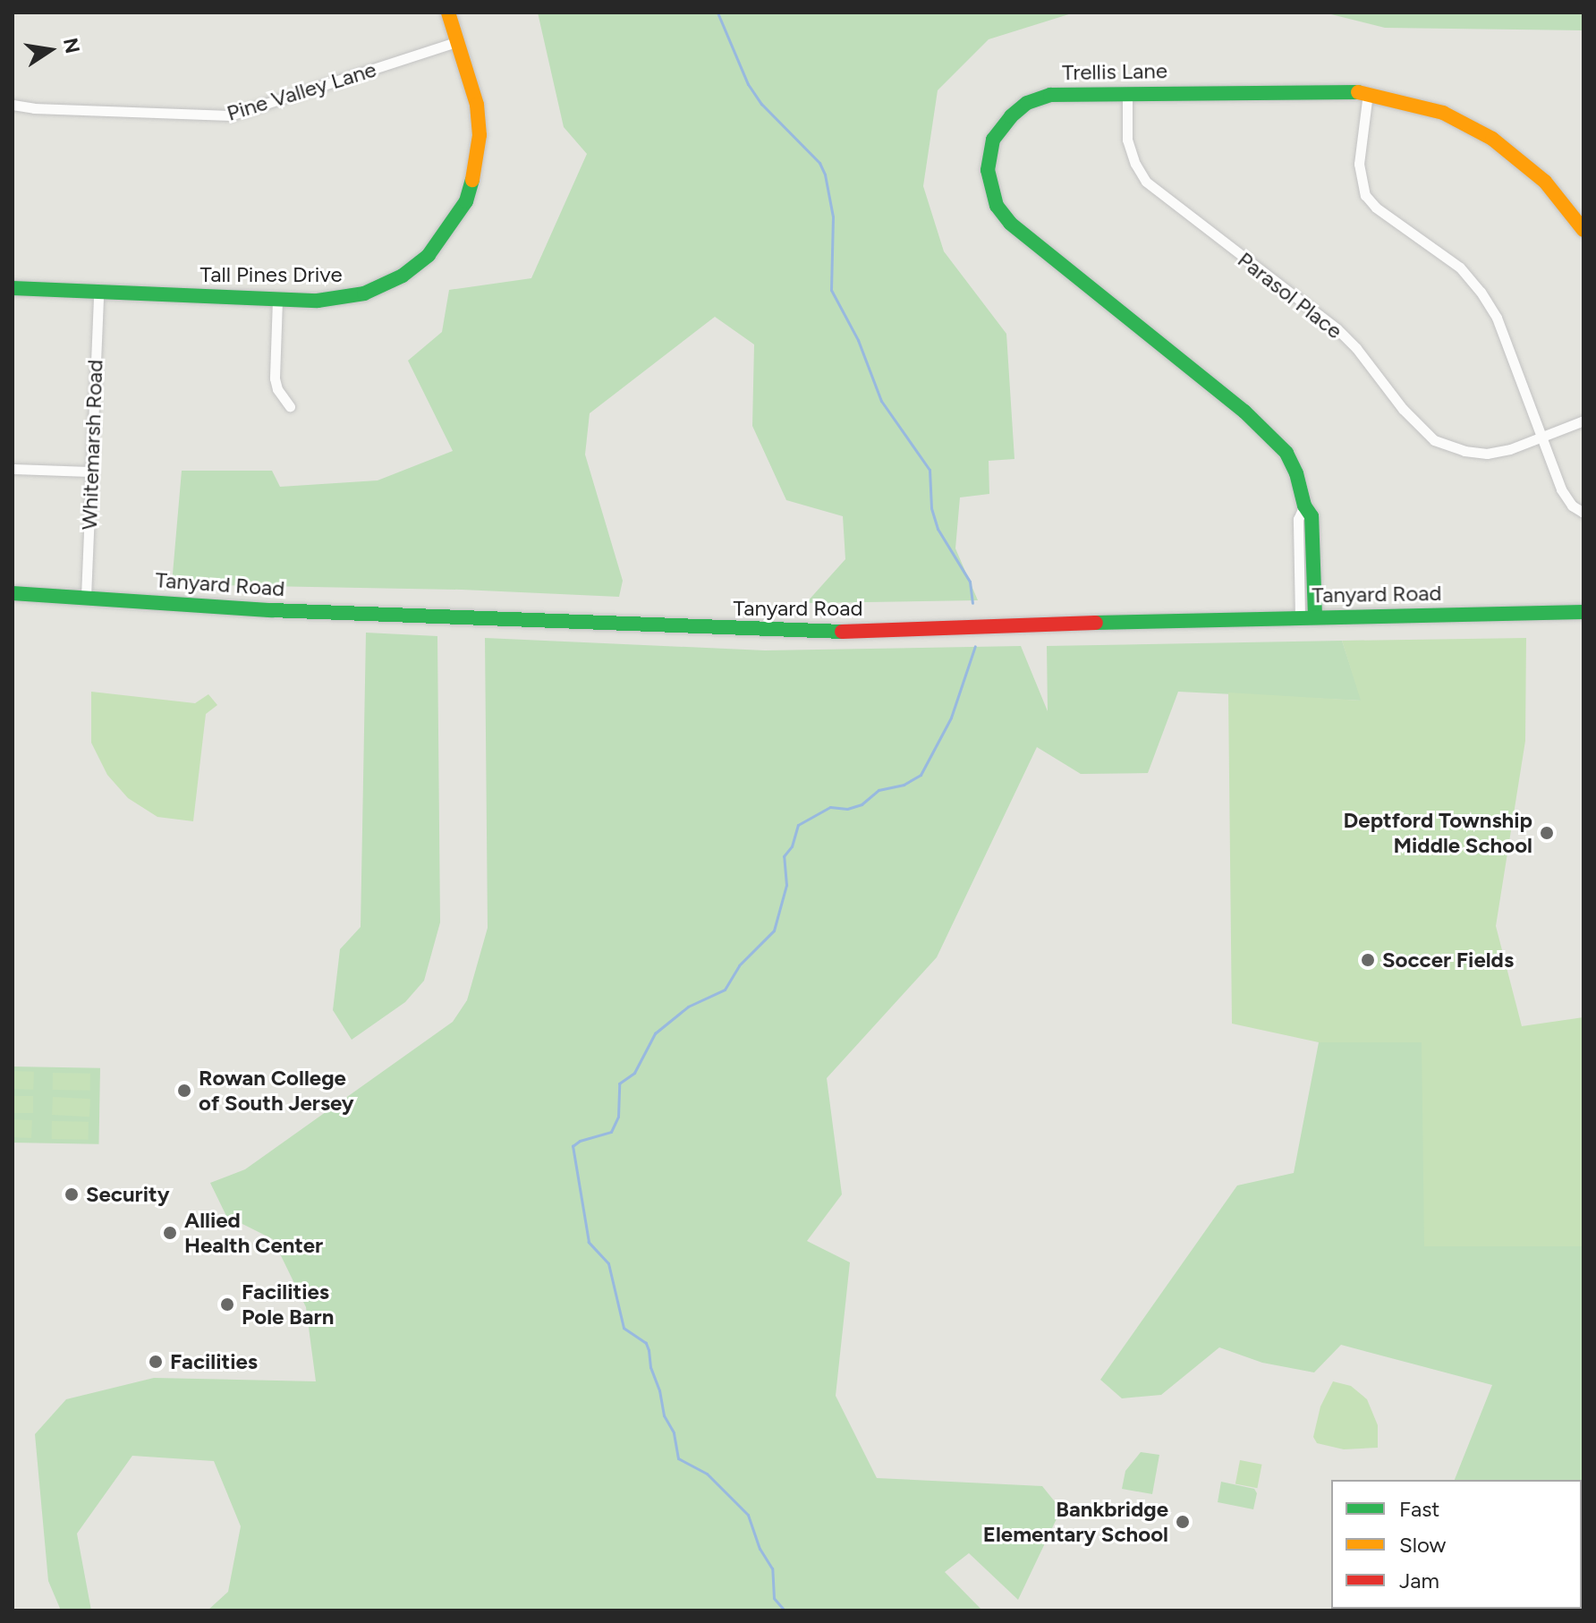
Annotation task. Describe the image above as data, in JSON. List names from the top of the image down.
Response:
{
  "streets": {
    "street": [
      "Trellis Lane",
      "Pine Valley Lane",
      "Tall Pines Drive",
      "Parasol Place",
      "Whitemarsh Road",
      "Tanyard Road"
    ]
  },
  "crossings": [
    ["Trellis Lane", "Parasol Place"],
    ["Trellis Lane", "Tanyard Road"],
    ["Pine Valley Lane", "Tall Pines Drive"],
    ["Tall Pines Drive", "Whitemarsh Road"],
    ["Whitemarsh Road", "Tanyard Road"]
  ],
  "places": [
    "Deptford Township Middle School",
    "Soccer Fields",
    "Rowan College of South Jersey",
    "Security",
    "Allied Health Center",
    "Facilities Pole Barn",
    "Facilities",
    "Bankbridge Elementary School"
  ],
  "legend": ["Fast", "Slow", "Jam"],
  "north": "right"
}
